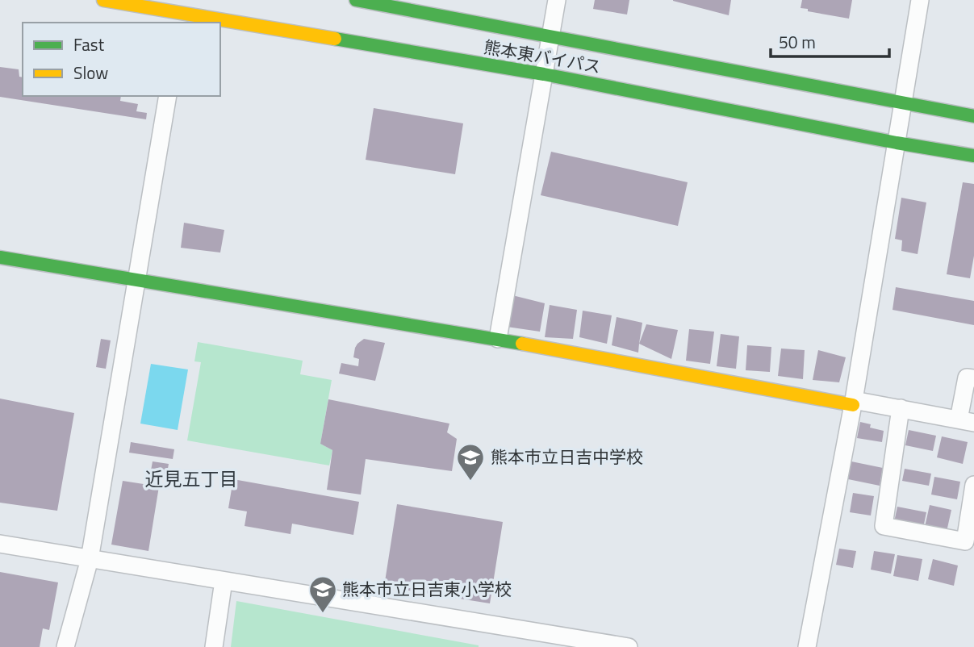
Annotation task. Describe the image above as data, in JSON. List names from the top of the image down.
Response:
{
  "streets": {
    "main road": ["熊本東バイパス"]
  },
  "districts": ["近見五丁目"],
  "places": {
    "school or university": ["熊本市立日吉中学校", "熊本市立日吉東小学校"]
  },
  "legend": ["Fast", "Slow"],
  "scale_bar": "50 m"
}
